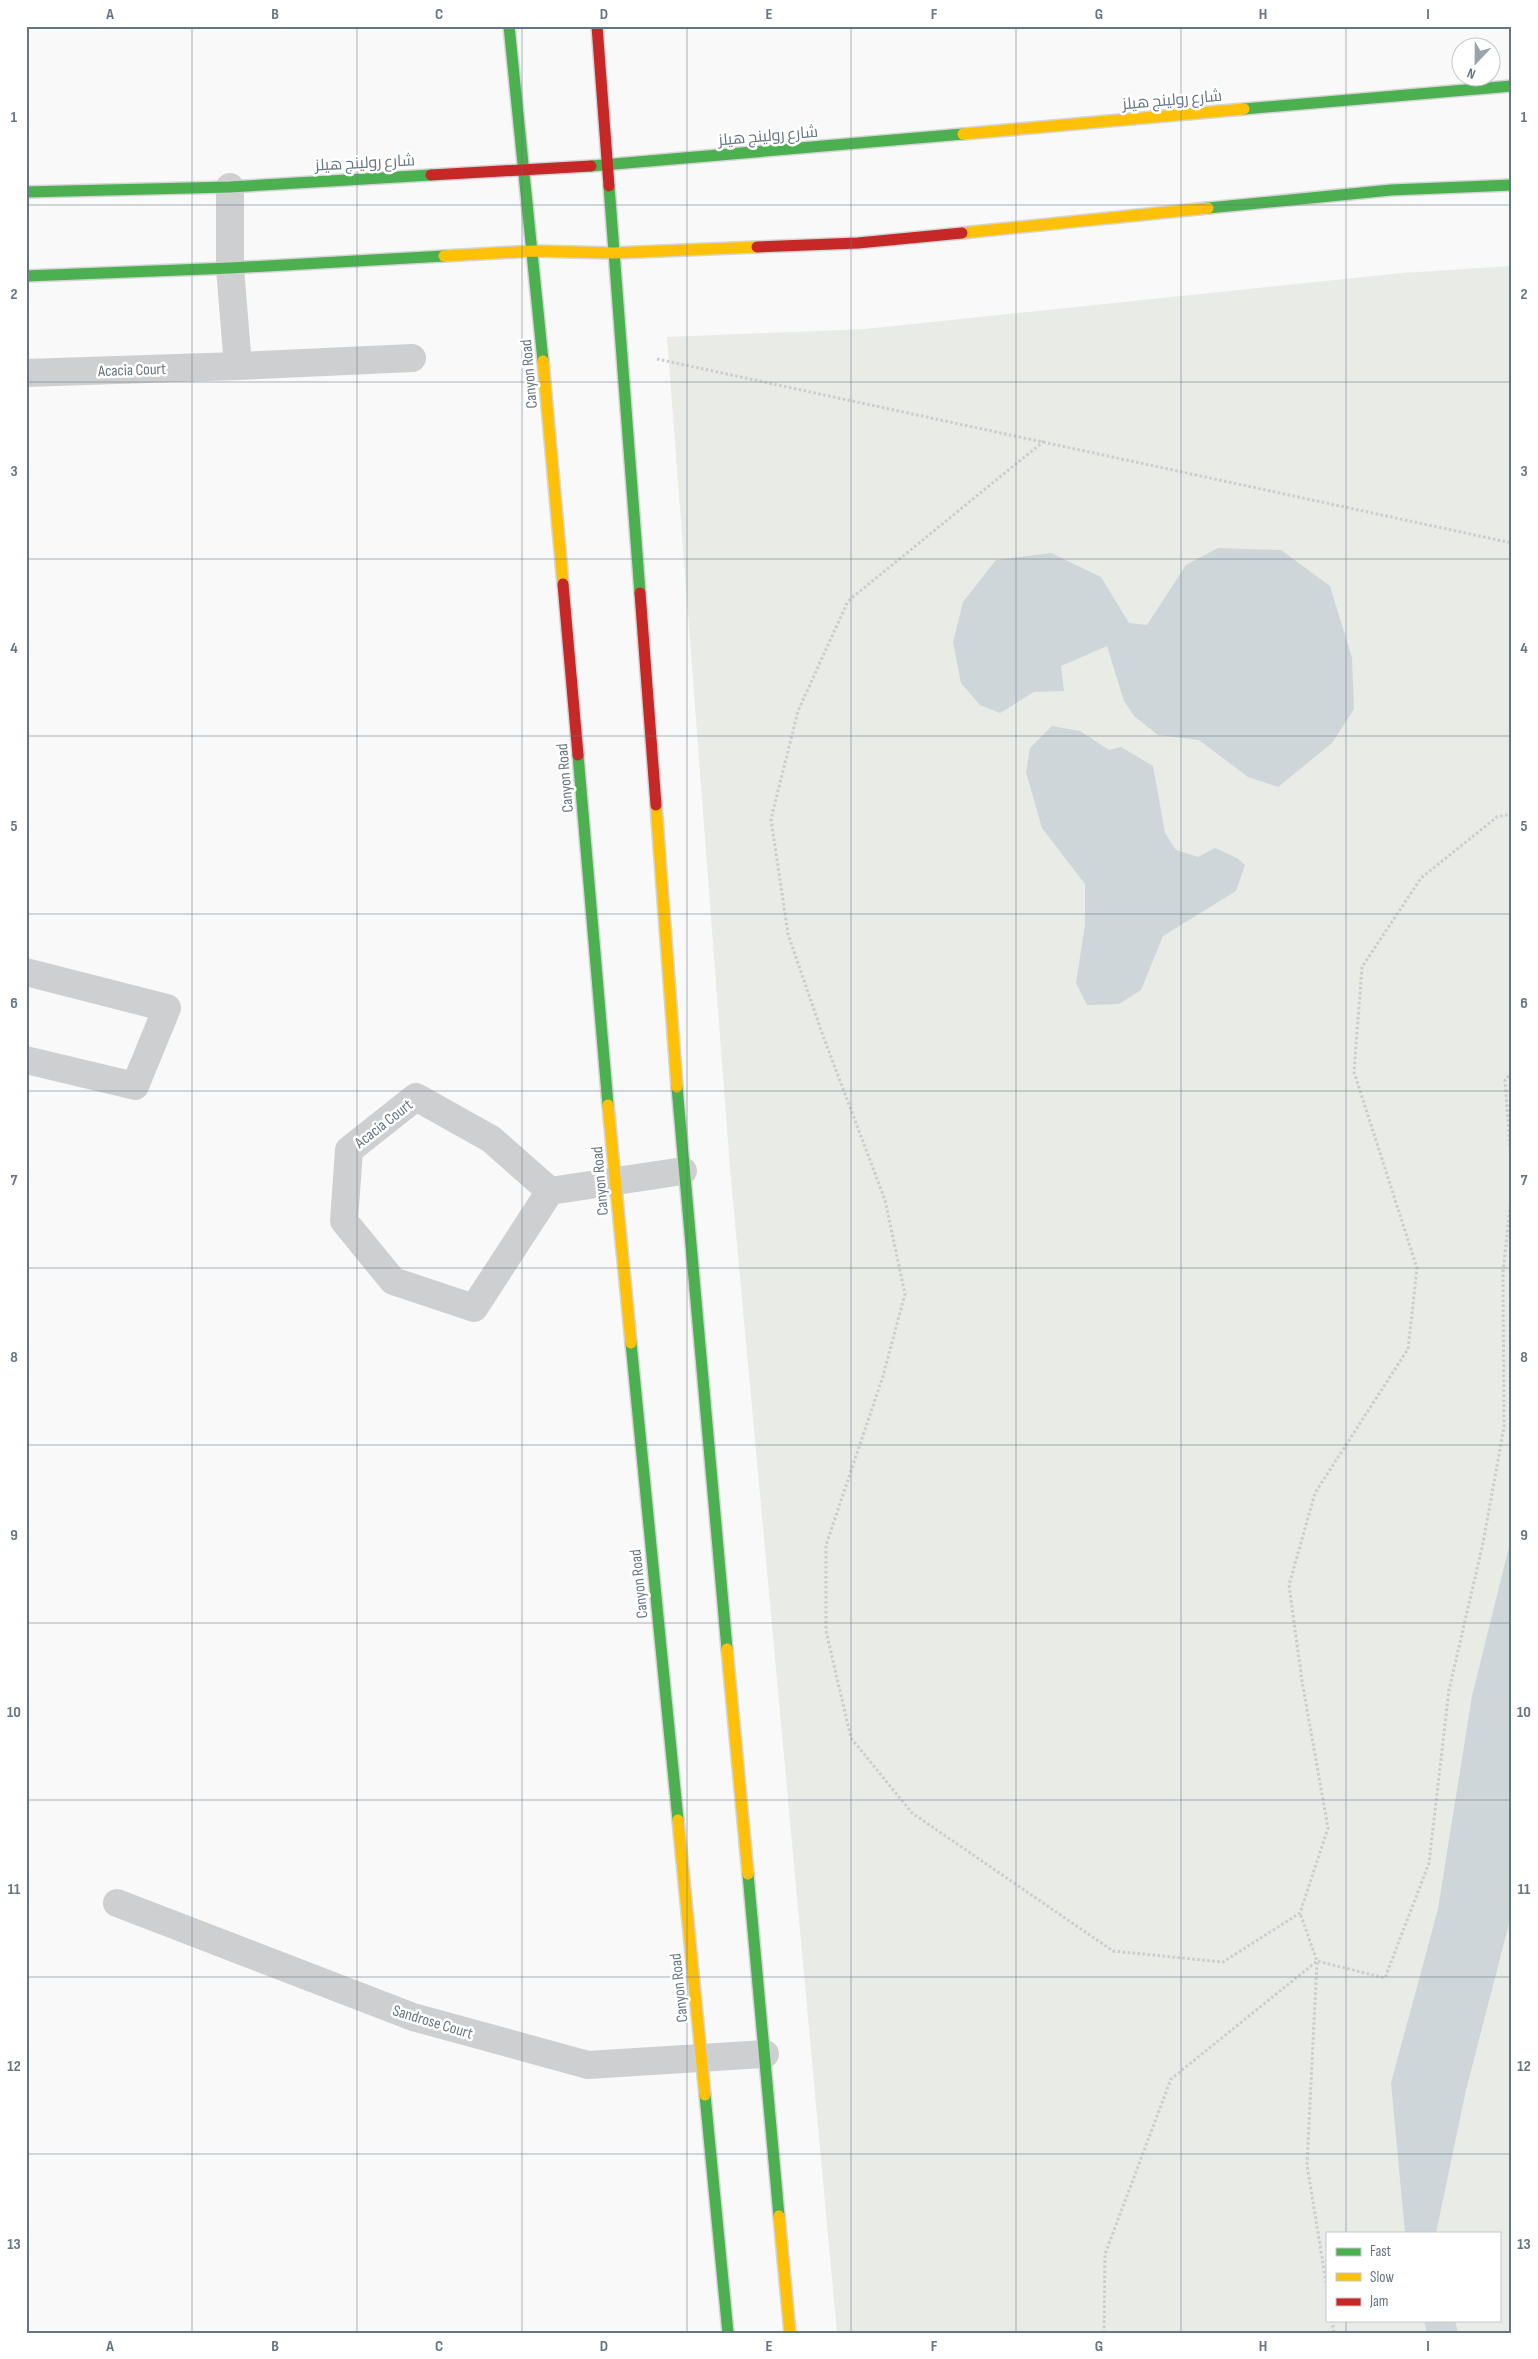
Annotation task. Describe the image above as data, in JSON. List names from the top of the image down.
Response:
{
  "streets": {
    "main road": ["شارع رولينج هيلز", "Canyon Road"],
    "street": ["Acacia Court", "Sandrose Court"]
  },
  "crossings": [
    ["شارع رولينج هيلز", "Canyon Road"],
    ["Canyon Road", "Sandrose Court"]
  ],
  "legend": ["Fast", "Slow", "Jam"],
  "north": "bottom",
  "grid": {
    "columns": [
      "A",
      "B",
      "C",
      "D",
      "E",
      "F",
      "G",
      "H",
      "I"
    ],
    "rows": [
      "1",
      "2",
      "3",
      "4",
      "5",
      "6",
      "7",
      "8",
      "9",
      "10",
      "11",
      "12",
      "13"
    ]
  }
}
